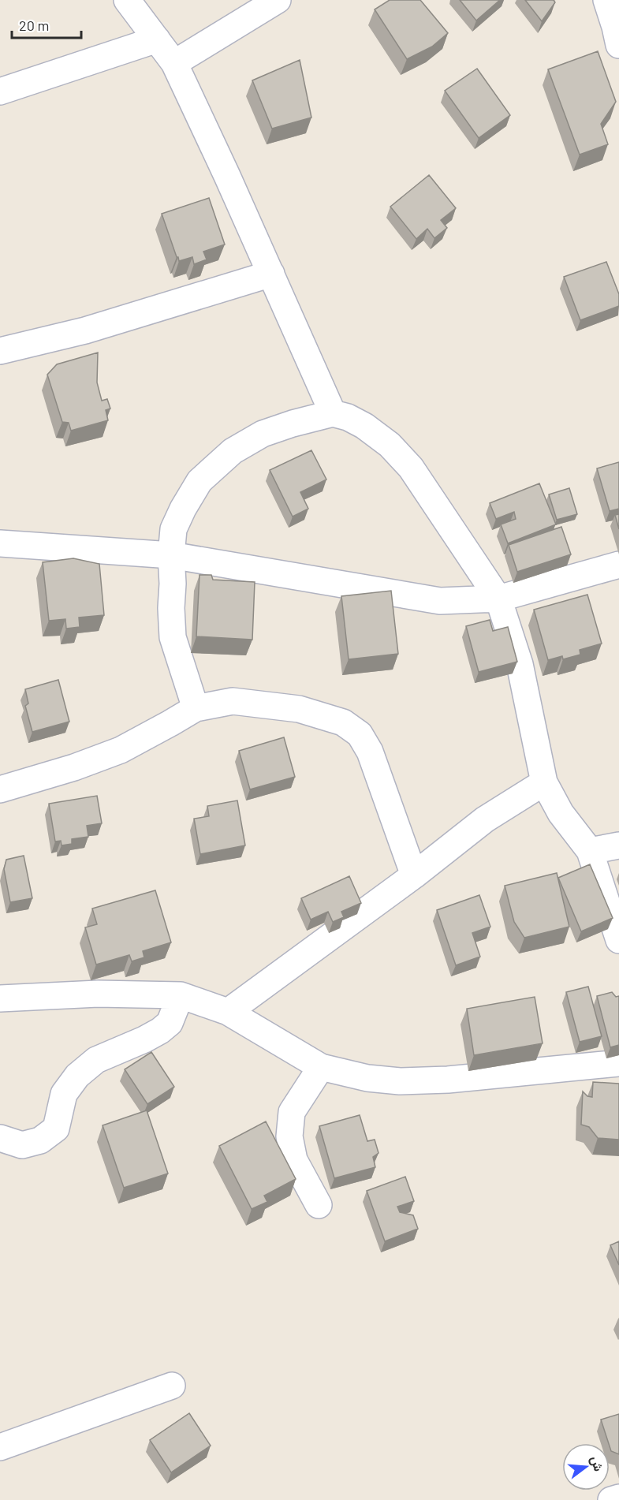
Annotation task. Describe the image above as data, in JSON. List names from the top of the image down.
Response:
{
  "scale_bar": "20 m",
  "north": "right"
}
